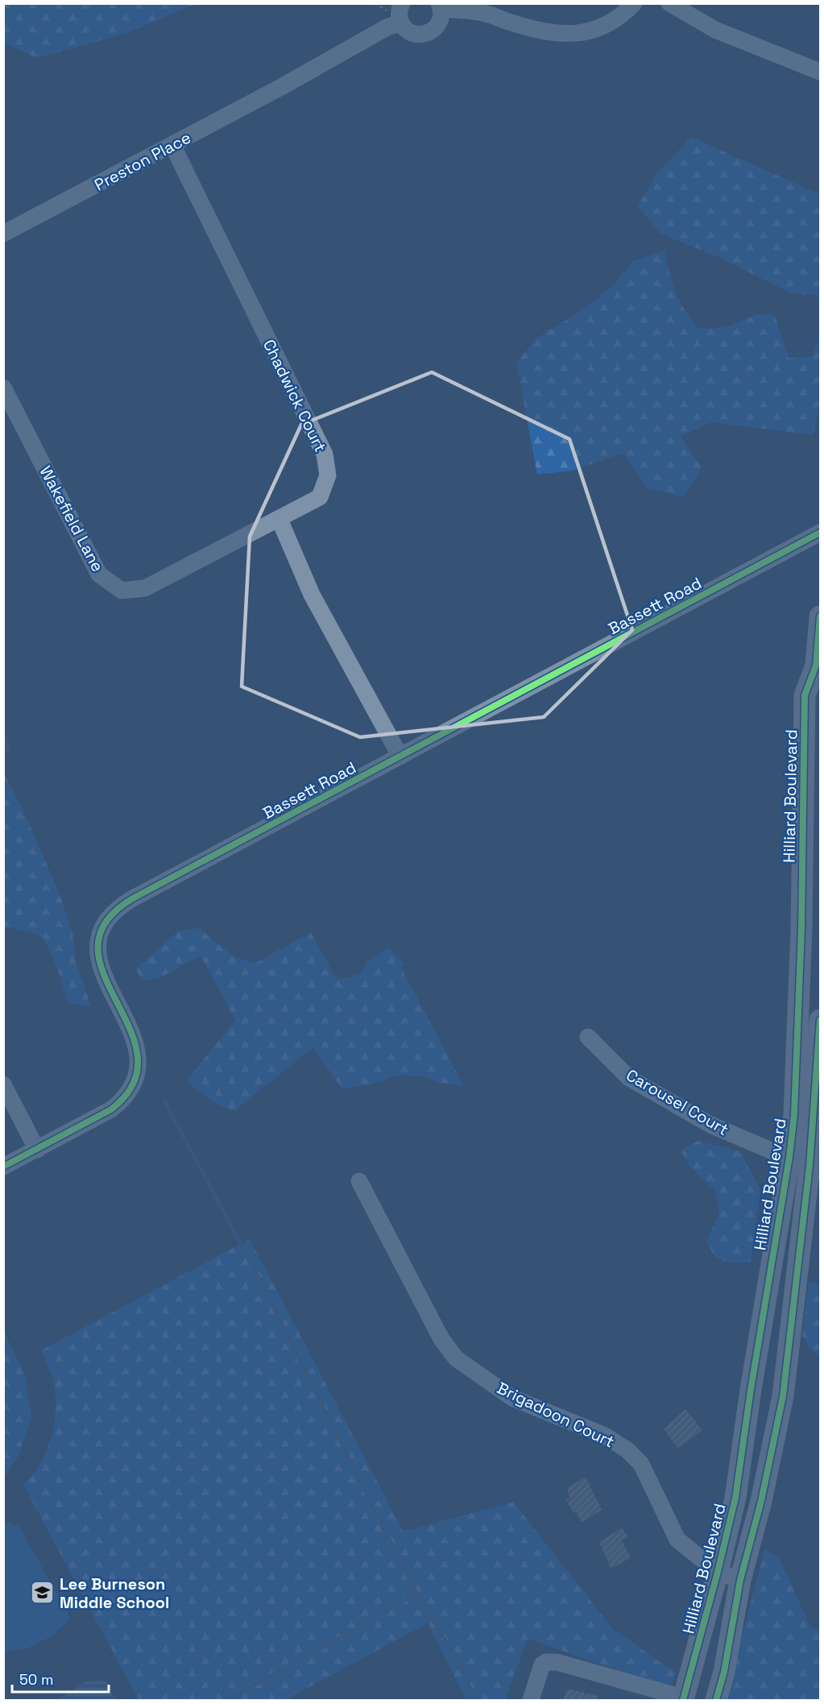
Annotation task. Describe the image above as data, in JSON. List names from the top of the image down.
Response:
{
  "streets": {
    "main road": ["Hilliard Boulevard"],
    "street": [
      "Preston Place",
      "Chadwick Court",
      "Wakefield Lane",
      "Bassett Road",
      "Carousel Court",
      "Brigadoon Court"
    ]
  },
  "crossings": [
    ["Preston Place", "Chadwick Court"],
    ["Chadwick Court", "Wakefield Lane"],
    ["Hilliard Boulevard", "Carousel Court"],
    ["Hilliard Boulevard", "Brigadoon Court"]
  ],
  "places": {
    "school or university": ["Lee Burneson Middle School"]
  },
  "scale_bar": "50 m"
}
